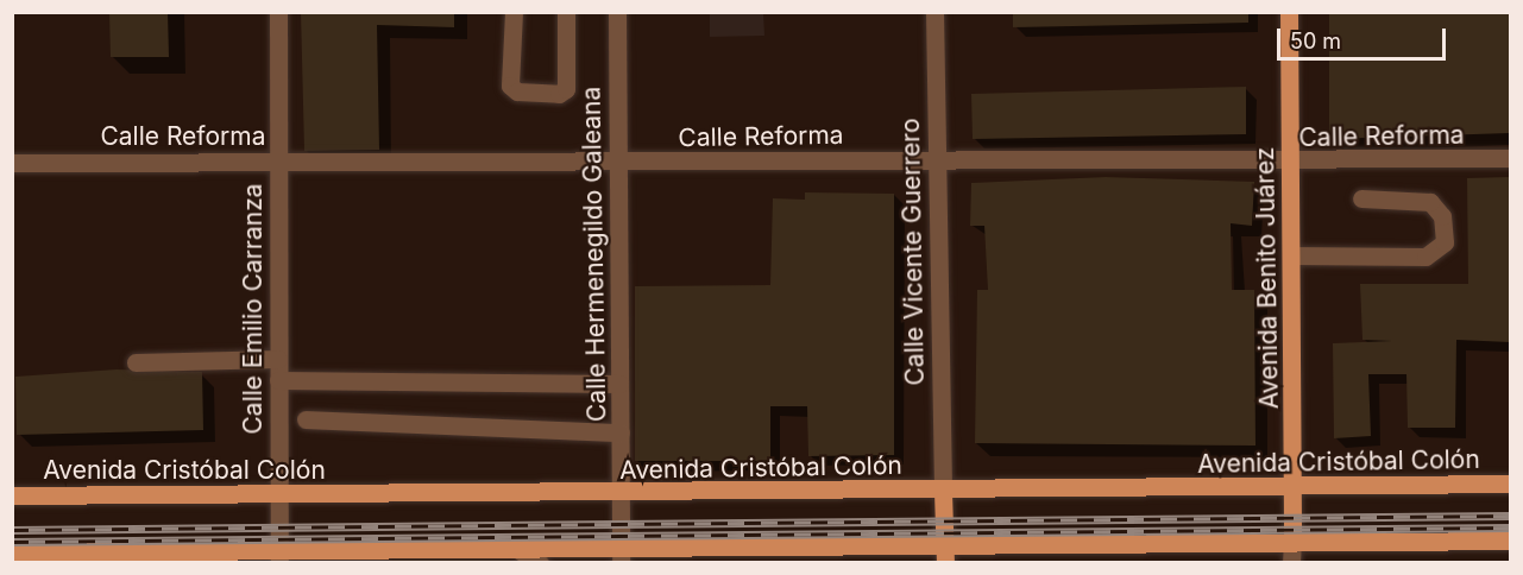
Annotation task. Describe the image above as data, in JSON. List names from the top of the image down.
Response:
{
  "streets": {
    "main road": ["Avenida Benito Juárez", "Avenida Cristóbal Colón"],
    "street": [
      "Calle Reforma",
      "Calle Vicente Guerrero",
      "Calle Hermenegildo Galeana",
      "Calle Emilio Carranza"
    ]
  },
  "crossings": [
    ["Calle Reforma", "Calle Vicente Guerrero"],
    ["Calle Reforma", "Calle Hermenegildo Galeana"],
    ["Calle Reforma", "Avenida Benito Juárez"],
    ["Calle Reforma", "Calle Emilio Carranza"],
    ["Calle Vicente Guerrero", "Avenida Cristóbal Colón"],
    ["Calle Hermenegildo Galeana", "Avenida Cristóbal Colón"],
    ["Avenida Benito Juárez", "Avenida Cristóbal Colón"],
    ["Calle Emilio Carranza", "Avenida Cristóbal Colón"]
  ],
  "scale_bar": "50 m"
}
